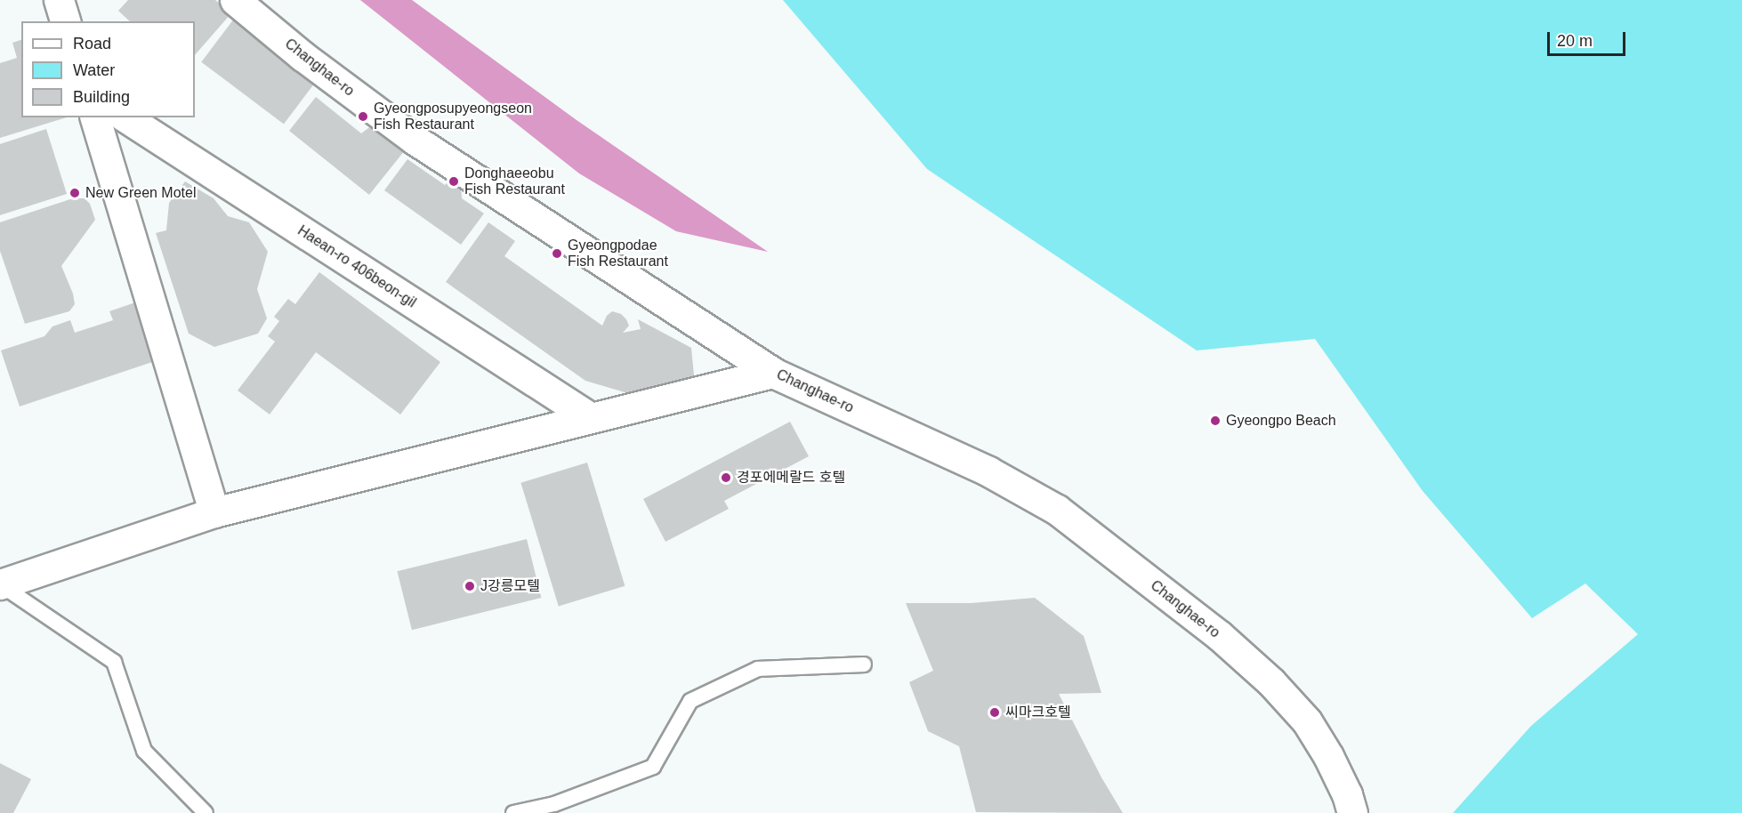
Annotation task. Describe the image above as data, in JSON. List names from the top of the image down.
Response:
{
  "streets": {
    "street": ["Changhae-ro", "Haean-ro 406beon-gil"]
  },
  "places": [
    "Gyeongposupyeongseon Fish Restaurant",
    "Donghaeeobu Fish Restaurant",
    "New Green Motel",
    "Gyeongpodae Fish Restaurant",
    "Gyeongpo Beach",
    "경포에메랄드 호텔",
    "J강릉모텔",
    "씨마크호텔"
  ],
  "legend": ["Road", "Water", "Building"],
  "scale_bar": "20 m"
}
